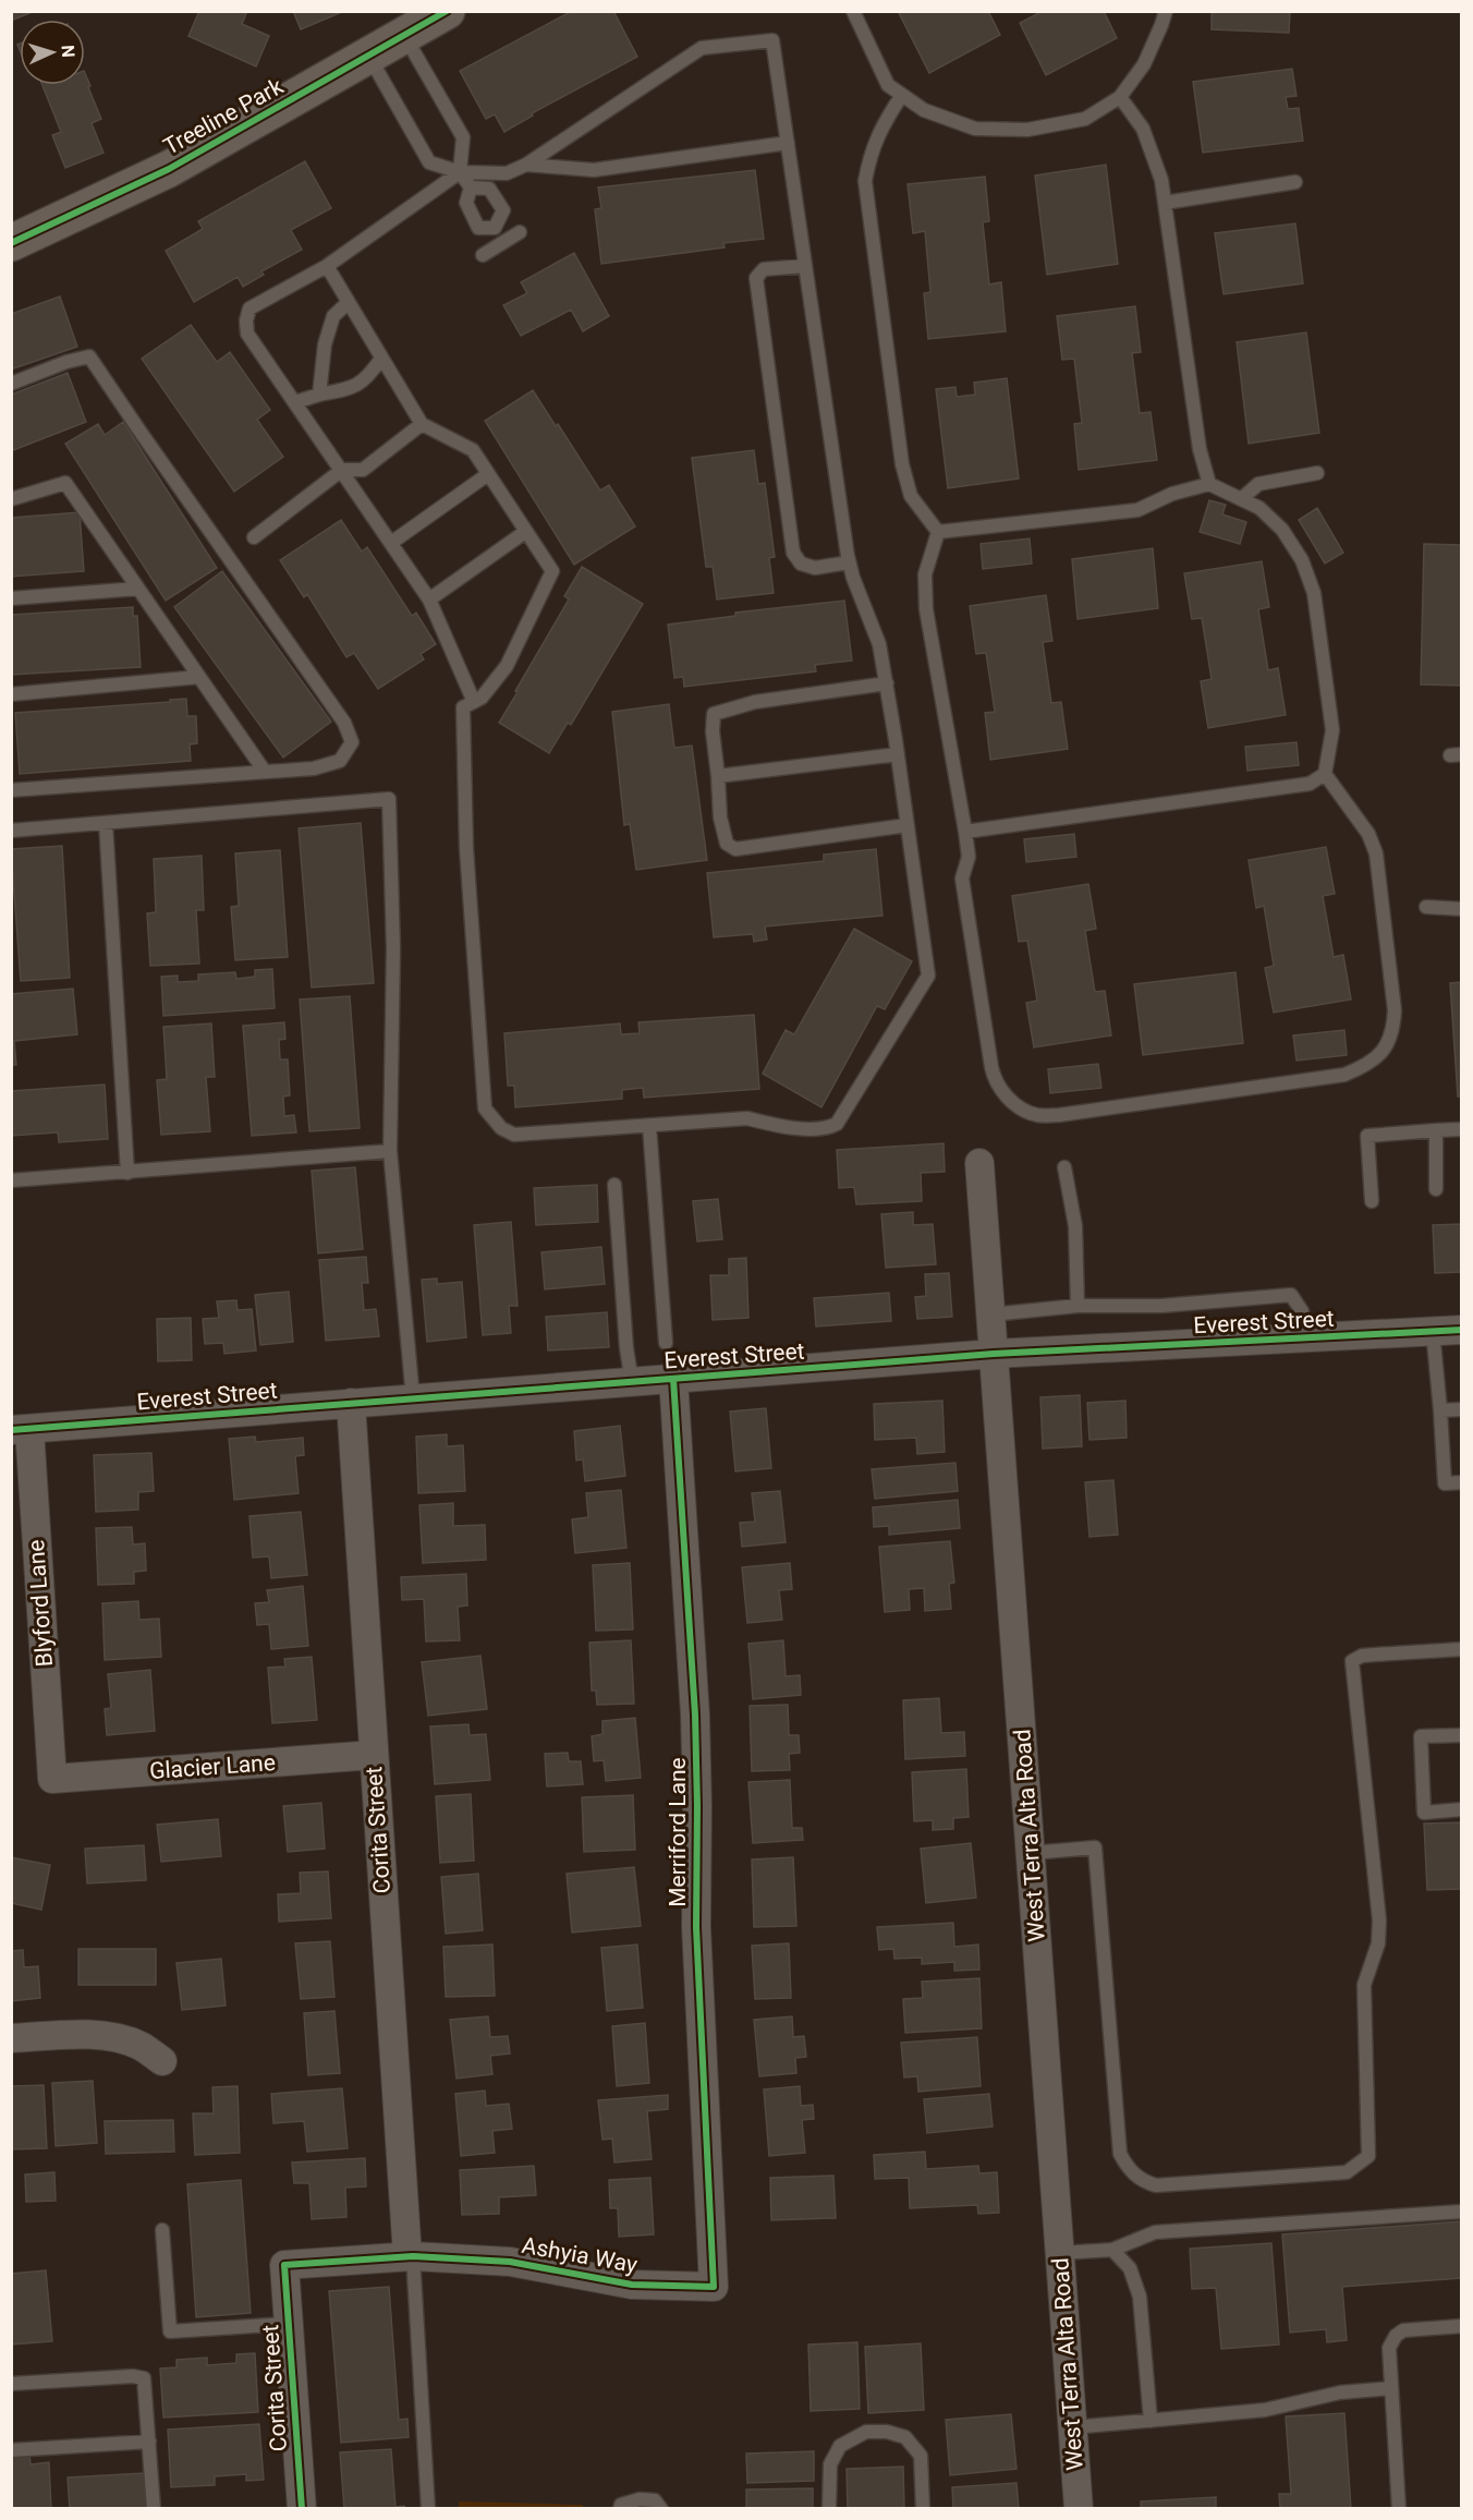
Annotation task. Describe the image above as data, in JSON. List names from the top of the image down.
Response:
{
  "streets": {
    "street": [
      "Treeline Park",
      "Everest Street",
      "Blyford Lane",
      "Glacier Lane",
      "Corita Street",
      "Merriford Lane",
      "West Terra Alta Road",
      "Ashyia Way"
    ]
  },
  "crossings": [
    ["Everest Street", "Blyford Lane"],
    ["Everest Street", "Corita Street"],
    ["Everest Street", "Merriford Lane"],
    ["Everest Street", "West Terra Alta Road"],
    ["Blyford Lane", "Glacier Lane"],
    ["Glacier Lane", "Corita Street"],
    ["Corita Street", "Ashyia Way"],
    ["Merriford Lane", "Ashyia Way"]
  ],
  "north": "right"
}
